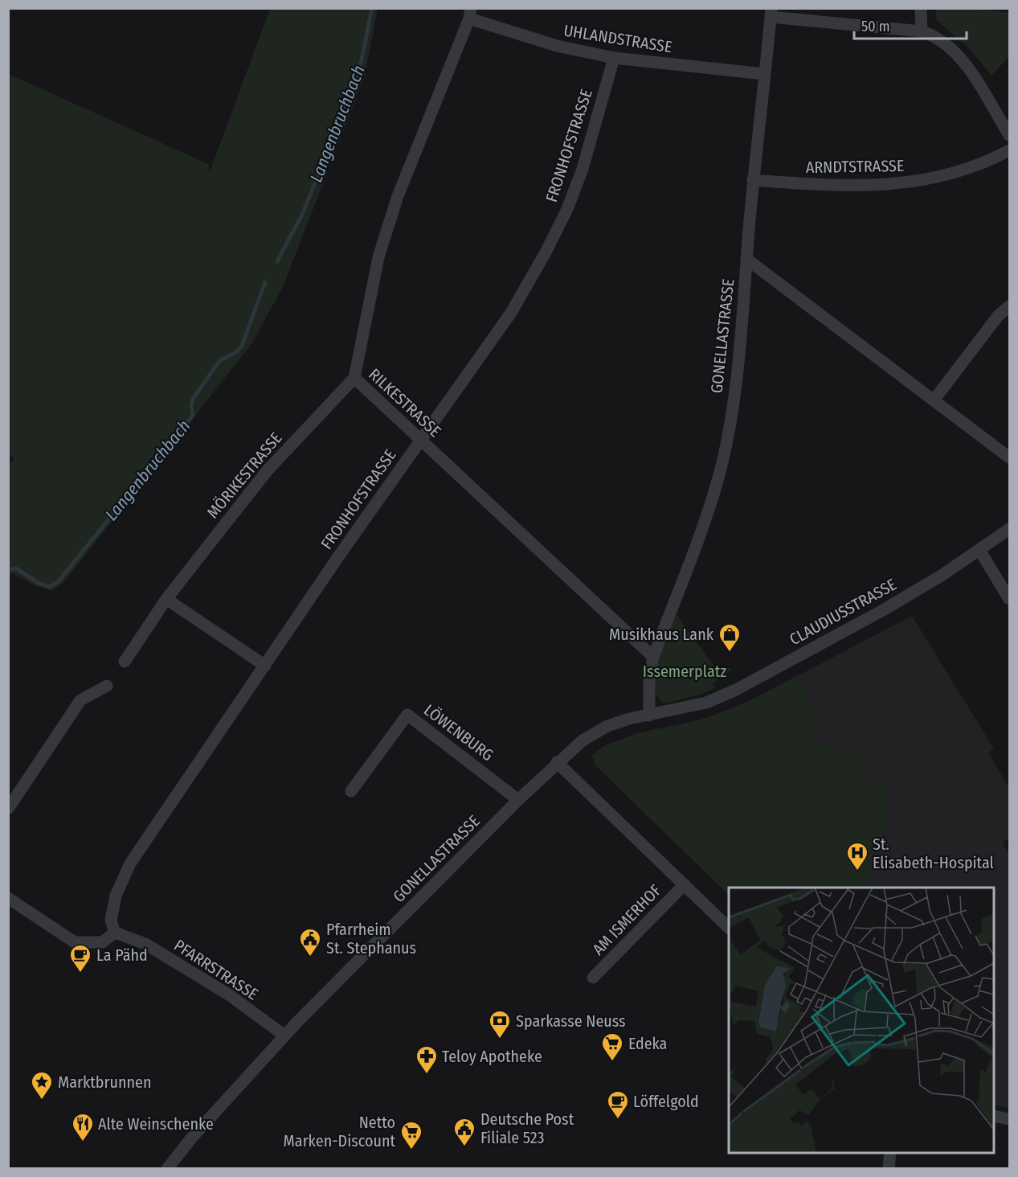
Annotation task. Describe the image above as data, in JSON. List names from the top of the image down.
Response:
{
  "streets": {
    "street": [
      "UHLANDSTRASSE",
      "FRONHOFSTRASSE",
      "ARNDTSTRASSE",
      "GONELLASTRASSE",
      "RILKESTRASSE",
      "MÖRIKESTRASSE",
      "CLAUDIUSSTRASSE",
      "LÖWENBURG",
      "AM ISMERHOF",
      "PFARRSTRASSE"
    ]
  },
  "crossings": [
    ["UHLANDSTRASSE", "FRONHOFSTRASSE"],
    ["UHLANDSTRASSE", "GONELLASTRASSE"],
    ["UHLANDSTRASSE", "RILKESTRASSE"],
    ["FRONHOFSTRASSE", "RILKESTRASSE"],
    ["FRONHOFSTRASSE", "PFARRSTRASSE"],
    ["ARNDTSTRASSE", "GONELLASTRASSE"],
    ["GONELLASTRASSE", "RILKESTRASSE"],
    ["GONELLASTRASSE", "CLAUDIUSSTRASSE"],
    ["GONELLASTRASSE", "LÖWENBURG"],
    ["GONELLASTRASSE", "PFARRSTRASSE"],
    ["RILKESTRASSE", "MÖRIKESTRASSE"]
  ],
  "water": ["Langenbruchbach"],
  "parks": ["Issemerplatz"],
  "places": {
    "shop": ["Musikhaus Lank"],
    "hospital": ["St. Elisabeth-Hospital"],
    "public building": ["Pfarrheim St. Stephanus", "Deutsche Post Filiale 523"],
    "cafe": ["La Pähd", "Löffelgold"],
    "bank": ["Sparkasse Neuss"],
    "supermarket": ["Edeka", "Netto Marken-Discount"],
    "pharmacy": ["Teloy Apotheke"],
    "place": ["Marktbrunnen"],
    "restaurant": ["Alte Weinschenke"]
  },
  "scale_bar": "50 m"
}
